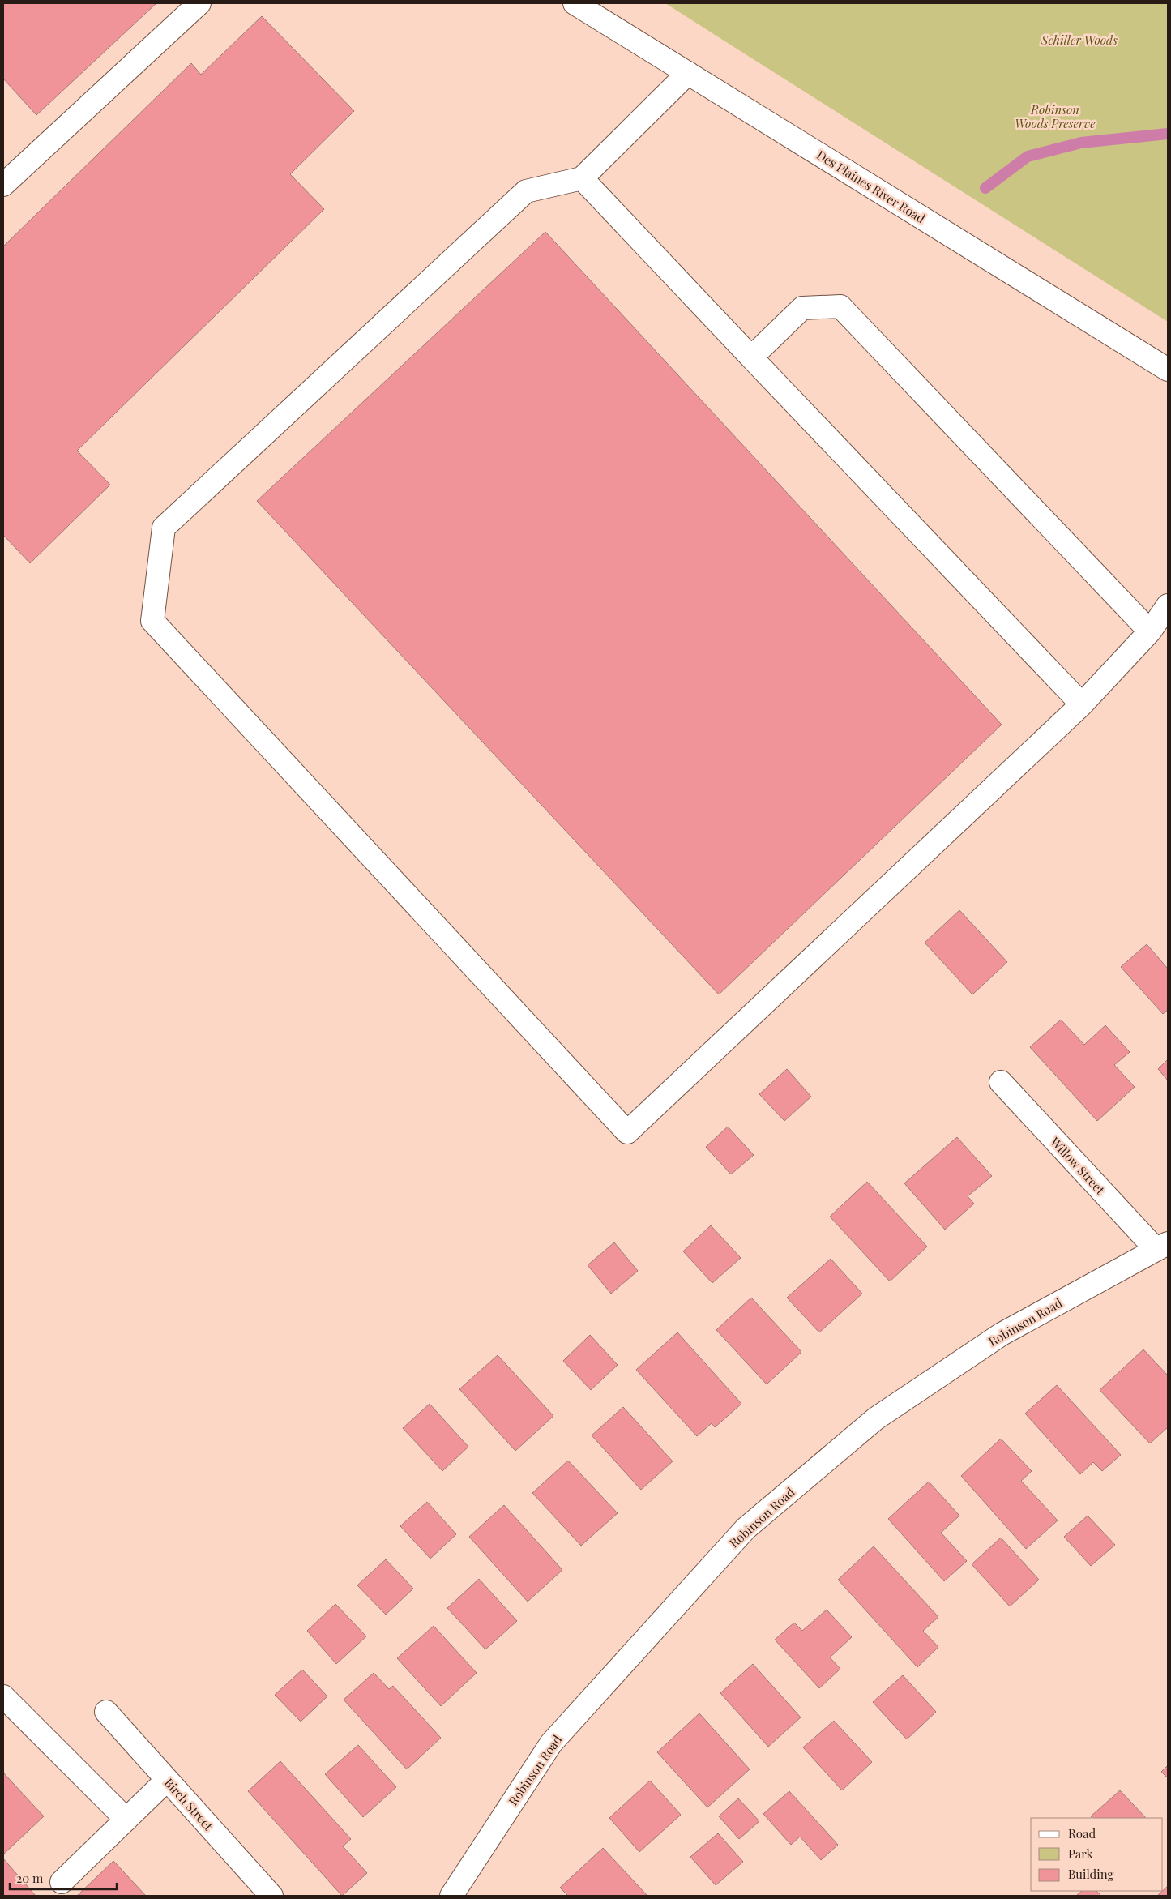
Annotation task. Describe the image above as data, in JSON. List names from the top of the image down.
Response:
{
  "streets": {
    "street": [
      "Des Plaines River Road",
      "Willow Street",
      "Robinson Road",
      "Birch Street"
    ]
  },
  "crossings": [
    ["Willow Street", "Robinson Road"]
  ],
  "parks": ["Schiller Woods", "Robinson Woods Preserve"],
  "legend": ["Road", "Park", "Building"],
  "scale_bar": "20 m"
}
